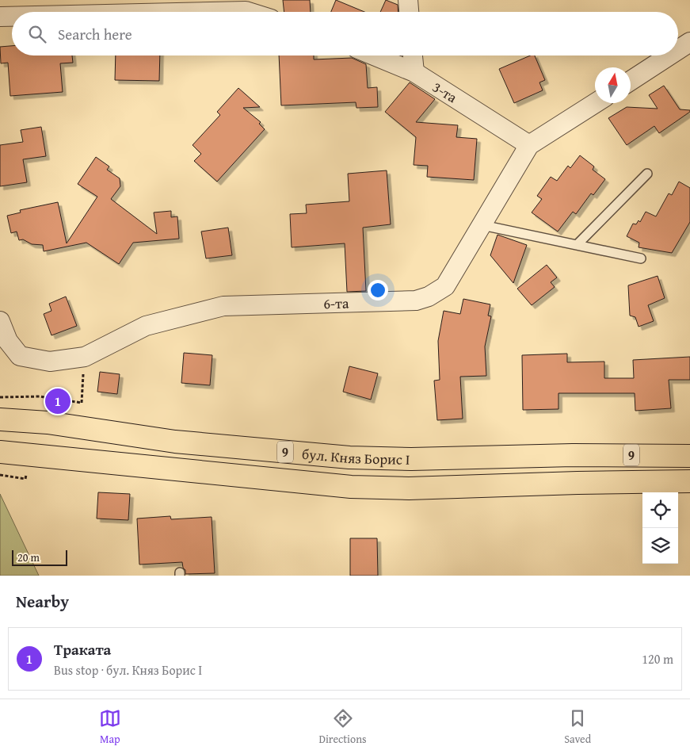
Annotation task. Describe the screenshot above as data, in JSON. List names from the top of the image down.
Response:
{
  "streets": {
    "highway": ["9", "бул. Княз Борис I"],
    "street": ["3-та", "6-та"]
  },
  "crossings": [
    ["3-та", "6-та"]
  ],
  "scale_bar": "20 m",
  "north": "top",
  "page": {
    "search": "Search here",
    "pins": "1",
    "scale": "20 m",
    "heading": "Nearby",
    "list": [
      {
        "mark": "1",
        "name": "Траката",
        "note": "Bus stop · бул. Княз Борис I",
        "value": "120 m"
      }
    ],
    "nav": ["Map", "Directions", "Saved"]
  }
}
